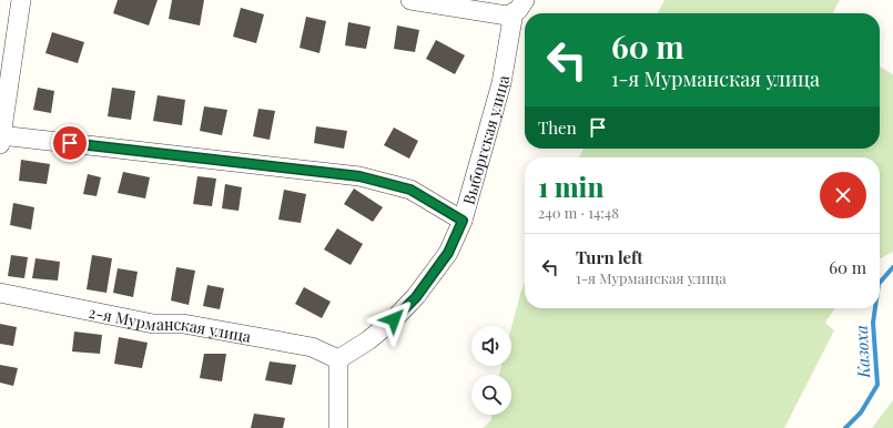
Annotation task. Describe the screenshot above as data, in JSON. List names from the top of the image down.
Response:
{
  "streets": {
    "street": ["Выборгская улица", "2-я Мурманская улица"]
  },
  "crossings": [
    ["Выборгская улица", "2-я Мурманская улица"]
  ],
  "water": ["Казоха"],
  "page": {
    "turn": ["60 m", "1-я Мурманская улица"],
    "then": "Then",
    "heading": ["1 min", "240 m · 14:48"],
    "list": [
      {
        "name": "Turn left",
        "note": "1-я Мурманская улица",
        "value": "60 m"
      }
    ]
  }
}
